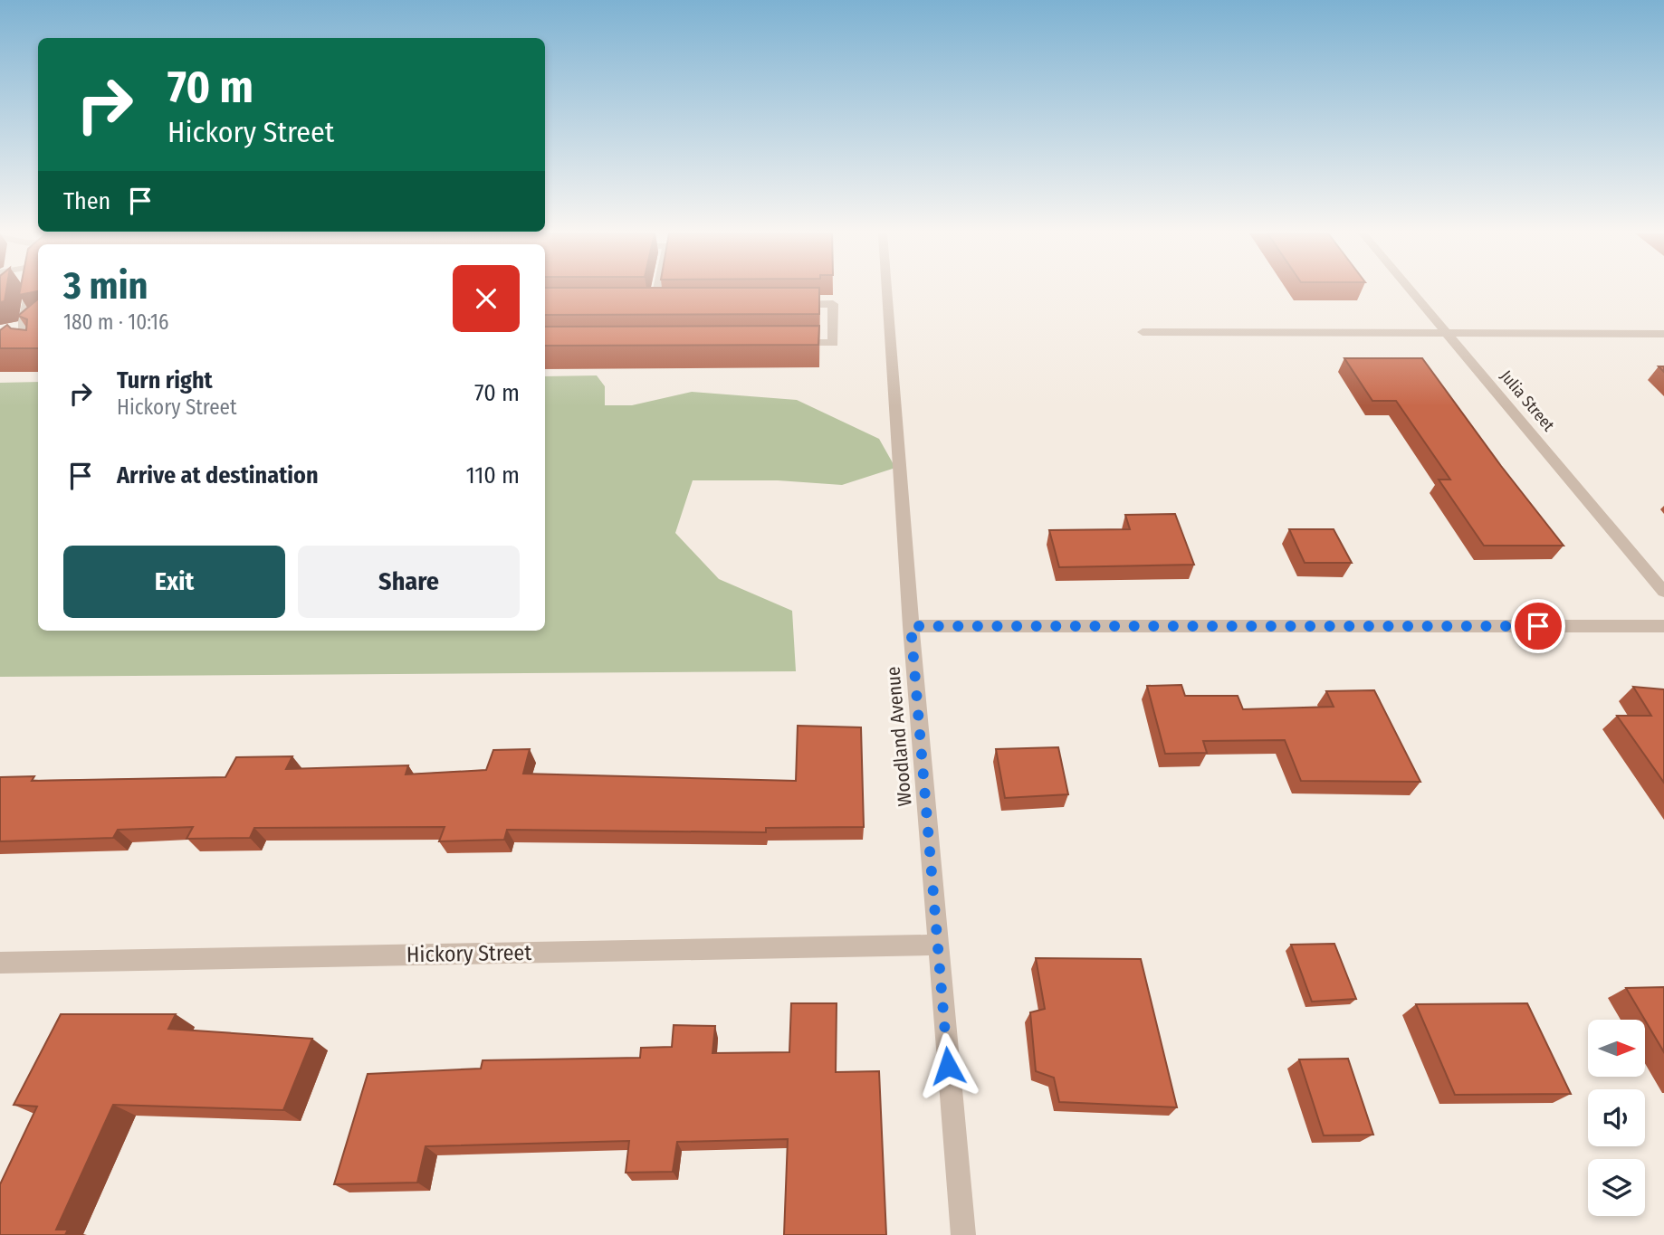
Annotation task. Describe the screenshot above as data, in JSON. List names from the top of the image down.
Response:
{
  "streets": {
    "street": ["Julia Street", "Woodland Avenue", "Hickory Street"]
  },
  "crossings": [
    ["Woodland Avenue", "Hickory Street"]
  ],
  "north": "right",
  "page": {
    "turn": ["70 m", "Hickory Street"],
    "then": "Then",
    "heading": ["3 min", "180 m · 10:16"],
    "list": [
      {
        "name": "Turn right",
        "note": "Hickory Street",
        "value": "70 m"
      },
      {
        "name": "Arrive at destination",
        "value": "110 m"
      }
    ],
    "buttons": ["Exit", "Share"]
  }
}
